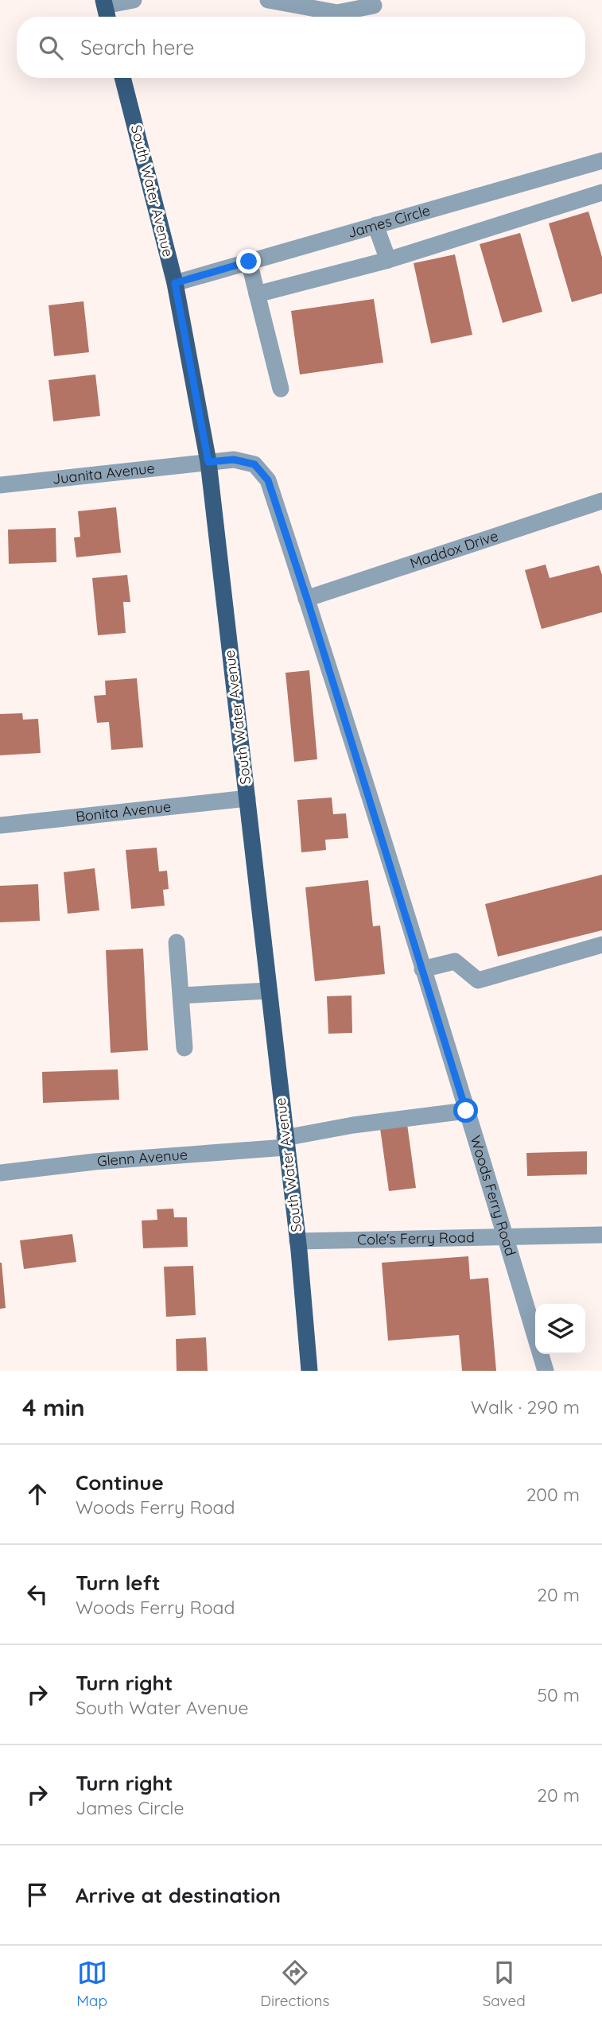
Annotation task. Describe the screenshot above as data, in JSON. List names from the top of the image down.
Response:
{
  "streets": {
    "main road": ["South Water Avenue"],
    "street": [
      "James Circle",
      "Juanita Avenue",
      "Maddox Drive",
      "Bonita Avenue",
      "Glenn Avenue",
      "Woods Ferry Road",
      "Cole's Ferry Road"
    ]
  },
  "crossings": [
    ["South Water Avenue", "James Circle"],
    ["South Water Avenue", "Juanita Avenue"],
    ["South Water Avenue", "Bonita Avenue"],
    ["South Water Avenue", "Glenn Avenue"],
    ["South Water Avenue", "Woods Ferry Road"],
    ["South Water Avenue", "Cole's Ferry Road"],
    ["Juanita Avenue", "Woods Ferry Road"],
    ["Maddox Drive", "Woods Ferry Road"],
    ["Glenn Avenue", "Woods Ferry Road"],
    ["Woods Ferry Road", "Cole's Ferry Road"]
  ],
  "page": {
    "search": "Search here",
    "heading": ["4 min", "Walk · 290 m"],
    "list": [
      ["Continue", "Woods Ferry Road", "200 m"],
      ["Turn left", "Woods Ferry Road", "20 m"],
      ["Turn right", "South Water Avenue", "50 m"],
      ["Turn right", "James Circle", "20 m"],
      "Arrive at destination"
    ],
    "nav": ["Map", "Directions", "Saved"]
  }
}
